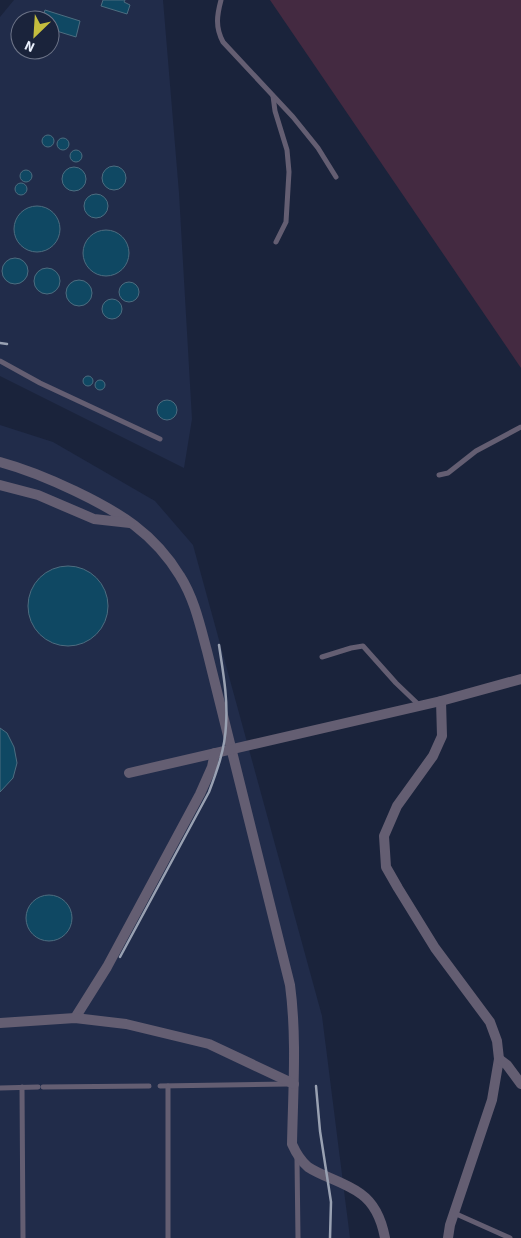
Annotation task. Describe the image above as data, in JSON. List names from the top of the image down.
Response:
{
  "north": "bottom left"
}
